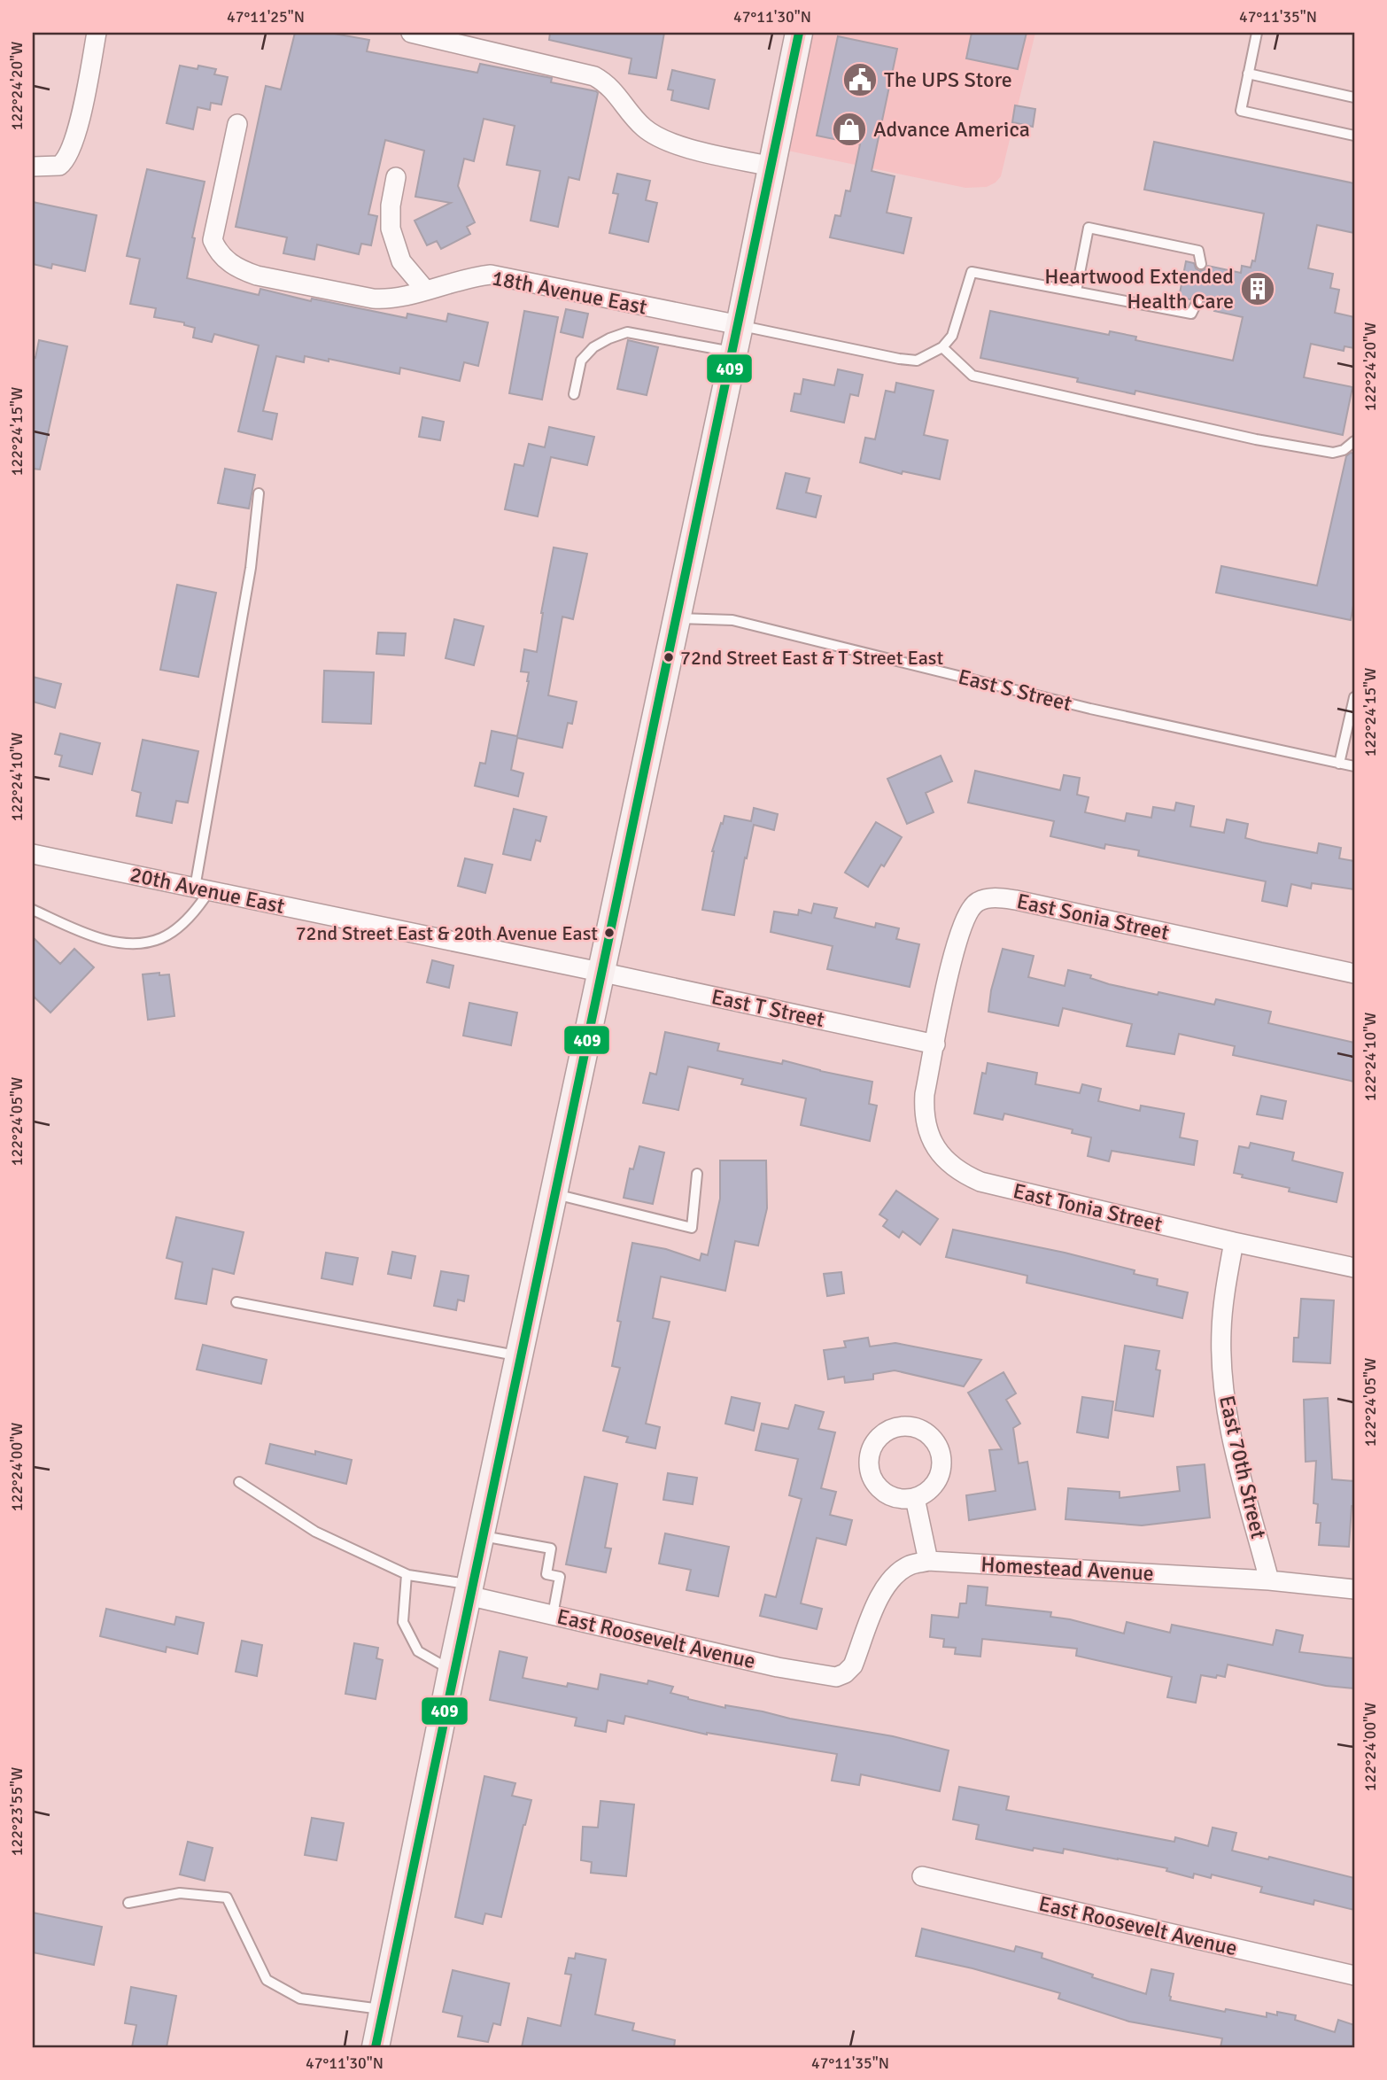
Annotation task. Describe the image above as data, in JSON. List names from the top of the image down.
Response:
{
  "streets": {
    "street": [
      "18th Avenue East",
      "20th Avenue East",
      "East Sonia Street",
      "East T Street",
      "East Tonia Street",
      "East 70th Street",
      "Homestead Avenue",
      "East Roosevelt Avenue"
    ],
    "lane": ["East S Street"]
  },
  "crossings": [
    ["20th Avenue East", "East T Street"],
    ["East Sonia Street", "East T Street"],
    ["East Sonia Street", "East Tonia Street"],
    ["East T Street", "East Tonia Street"],
    ["East Tonia Street", "East 70th Street"],
    ["East 70th Street", "Homestead Avenue"],
    ["Homestead Avenue", "East Roosevelt Avenue"]
  ],
  "places": {
    "public building": ["The UPS Store"],
    "shop": ["Advance America"],
    "building": ["Heartwood Extended Health Care"],
    "other": ["72nd Street East & T Street East", "72nd Street East & 20th Avenue East"]
  },
  "lines": ["transit line 409"],
  "coordinates": [
    "47°11'25\"N",
    "47°11'30\"N",
    "47°11'35\"N",
    "122°24'20\"W",
    "122°24'15\"W",
    "122°24'10\"W",
    "122°24'05\"W",
    "122°24'00\"W",
    "122°23'55\"W"
  ]
}
